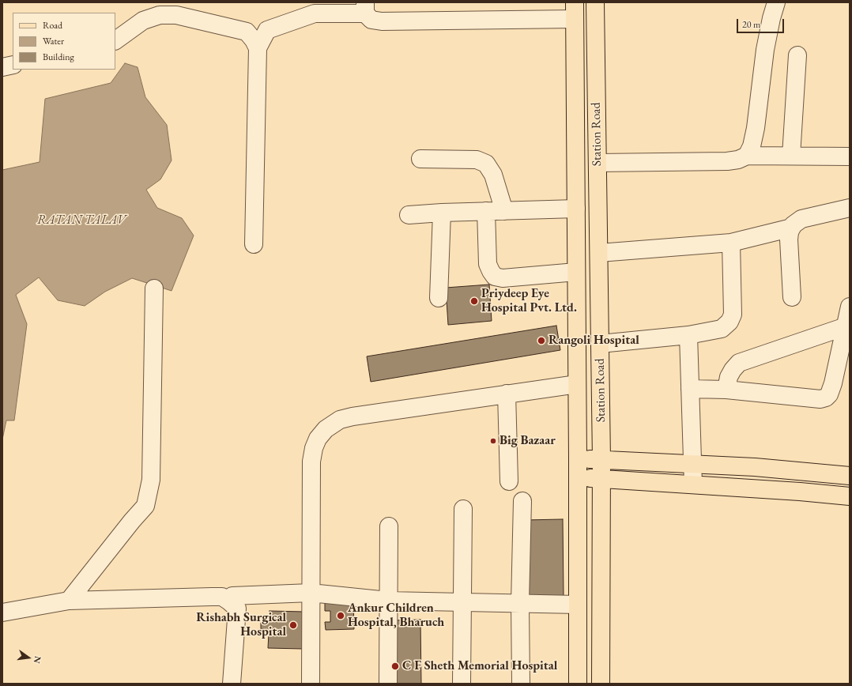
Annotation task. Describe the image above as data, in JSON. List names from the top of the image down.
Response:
{
  "streets": {
    "main road": ["Station Road"]
  },
  "water": ["RATAN TALAV"],
  "places": [
    "Priydeep Eye Hospital Pvt. Ltd.",
    "Rangoli Hospital",
    "Big Bazaar",
    "Ankur Children Hospital, Bharuch",
    "Rishabh Surgical Hospital",
    "C F Sheth Memorial Hospital"
  ],
  "legend": ["Road", "Water", "Building"],
  "scale_bar": "20 m",
  "north": "right"
}
